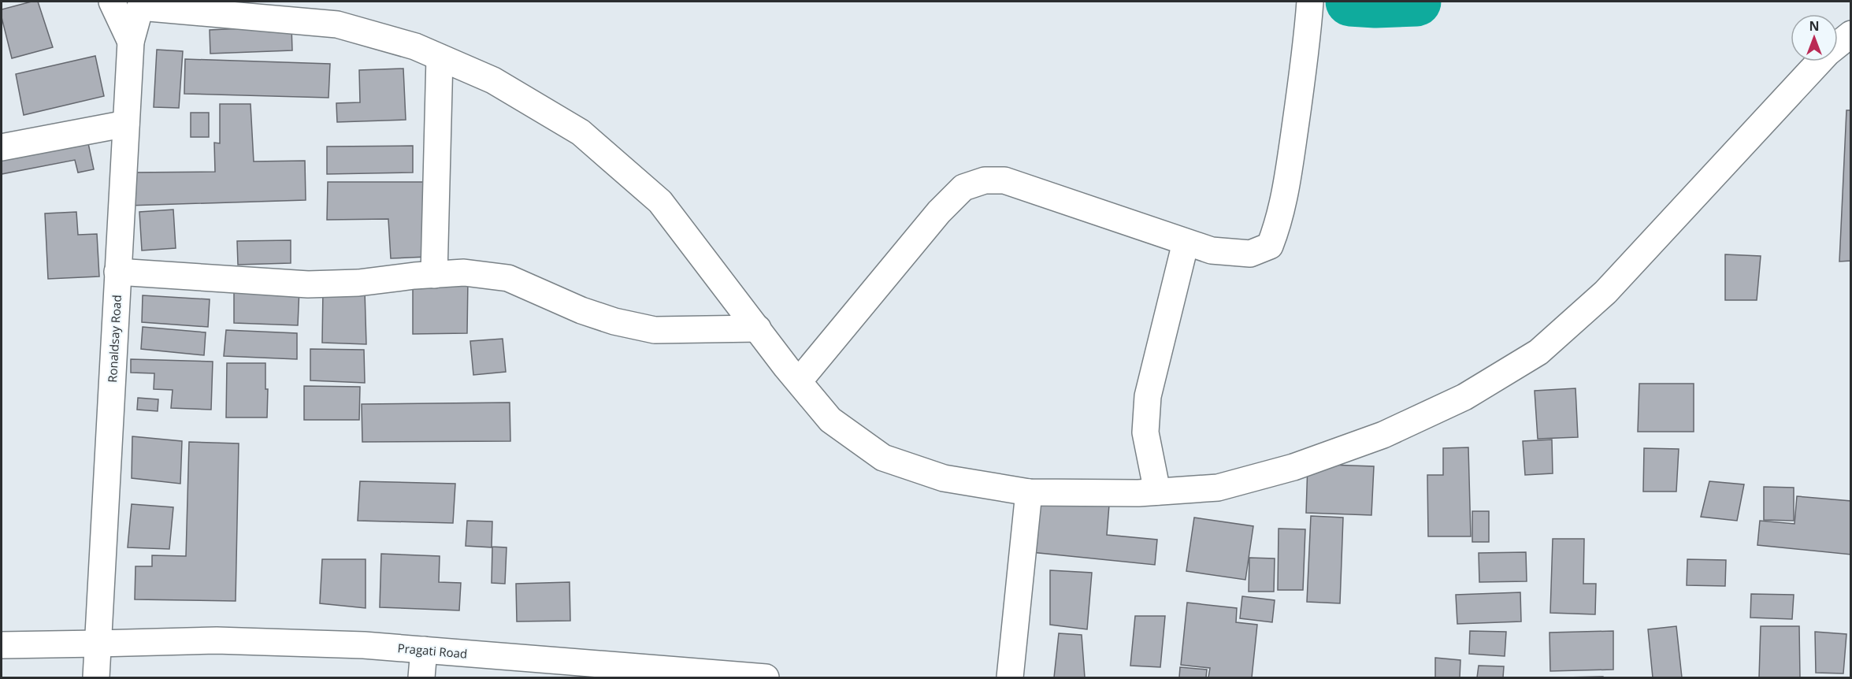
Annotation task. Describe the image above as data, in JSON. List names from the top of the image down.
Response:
{
  "streets": {
    "street": ["Ronaldsay Road", "Pragati Road"]
  },
  "crossings": [
    ["Ronaldsay Road", "Pragati Road"]
  ],
  "north": "top"
}
